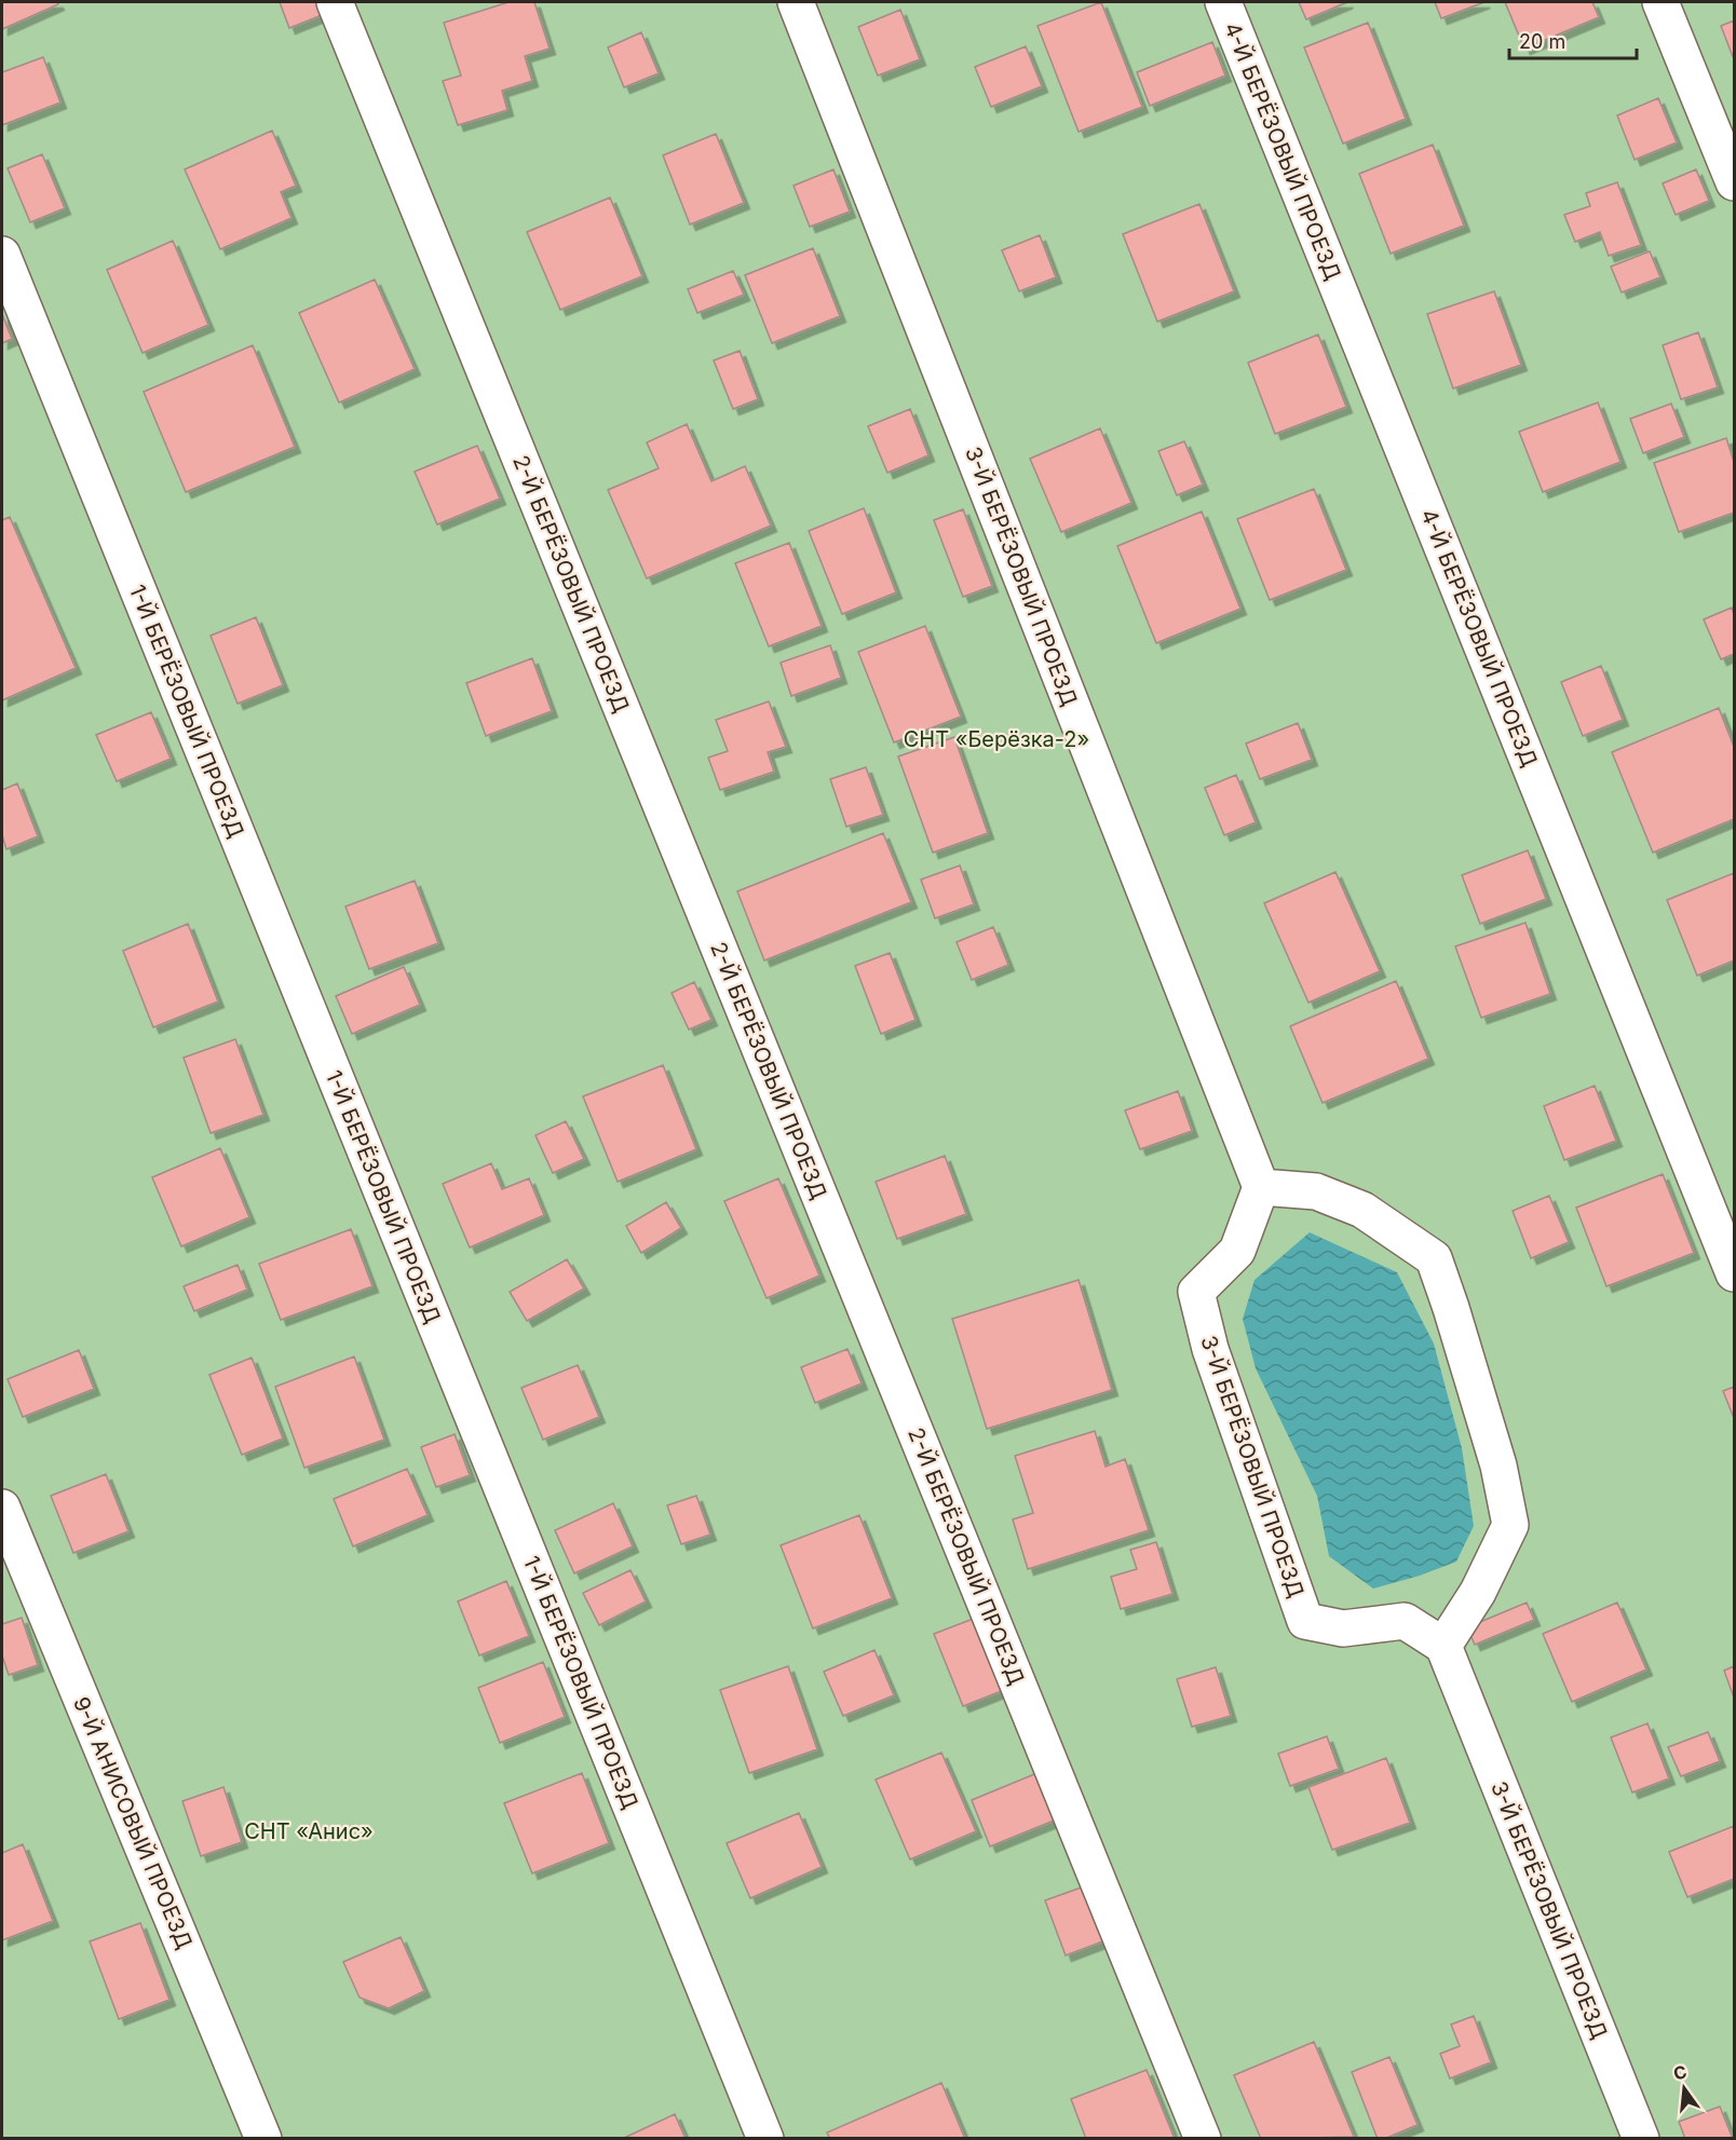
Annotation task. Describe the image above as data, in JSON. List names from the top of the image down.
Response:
{
  "streets": {
    "street": [
      "4-Й БЕРЁЗОВЫЙ ПРОЕЗД",
      "3-Й БЕРЁЗОВЫЙ ПРОЕЗД",
      "2-Й БЕРЁЗОВЫЙ ПРОЕЗД",
      "1-Й БЕРЁЗОВЫЙ ПРОЕЗД",
      "9-Й АНИСОВЫЙ ПРОЕЗД"
    ]
  },
  "parks": ["СНТ «Берёзка-2»", "СНТ «Анис»"],
  "scale_bar": "20 m",
  "north": "top"
}
